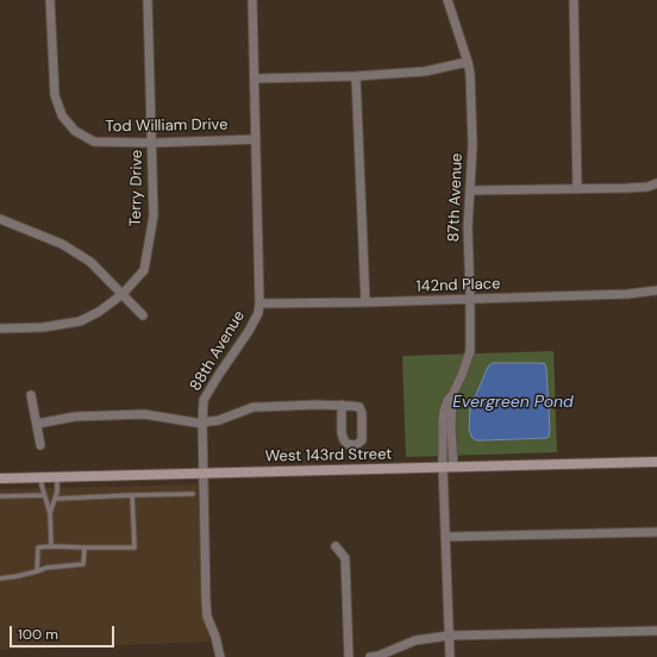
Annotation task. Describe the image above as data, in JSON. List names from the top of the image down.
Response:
{
  "streets": {
    "main road": ["West 143rd Street"],
    "street": [
      "Tod William Drive",
      "Terry Drive",
      "87th Avenue",
      "142nd Place",
      "88th Avenue"
    ]
  },
  "crossings": [
    ["Tod William Drive", "Terry Drive"],
    ["Tod William Drive", "88th Avenue"],
    ["87th Avenue", "142nd Place"],
    ["87th Avenue", "West 143rd Street"],
    ["142nd Place", "88th Avenue"],
    ["88th Avenue", "West 143rd Street"]
  ],
  "water": ["Evergreen Pond"],
  "scale_bar": "100 m"
}
